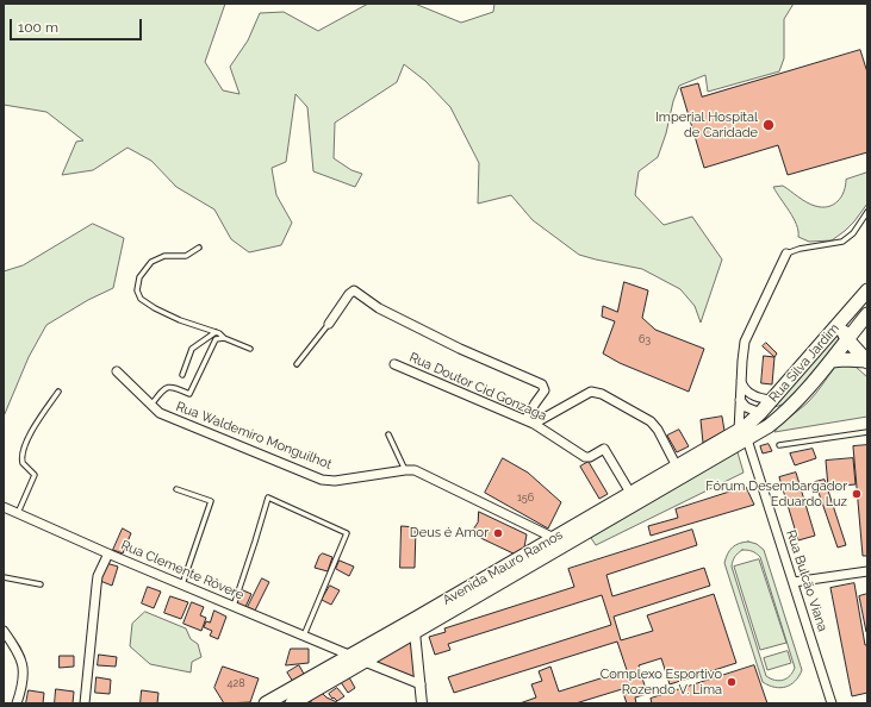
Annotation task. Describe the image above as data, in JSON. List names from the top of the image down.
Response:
{
  "streets": {
    "main road": ["Rua Silva Jardim", "Avenida Mauro Ramos"],
    "street": [
      "Rua Doutor Cid Gonzaga",
      "Rua Waldemiro Monguilhot",
      "Rua Clemente Rôvere",
      "Rua Bulcão Viana"
    ]
  },
  "crossings": [
    ["Rua Silva Jardim", "Avenida Mauro Ramos"],
    ["Rua Silva Jardim", "Rua Bulcão Viana"],
    ["Rua Doutor Cid Gonzaga", "Avenida Mauro Ramos"],
    ["Rua Waldemiro Monguilhot", "Avenida Mauro Ramos"],
    ["Avenida Mauro Ramos", "Rua Clemente Rôvere"],
    ["Avenida Mauro Ramos", "Rua Bulcão Viana"]
  ],
  "places": [
    "Imperial Hospital de Caridade",
    "Fórum Desembargador Eduardo Luz",
    "Deus é Amor",
    "Complexo Esportivo Rozendo V. Lima"
  ],
  "house_numbers": ["63", "156", "428"],
  "scale_bar": "100 m"
}
